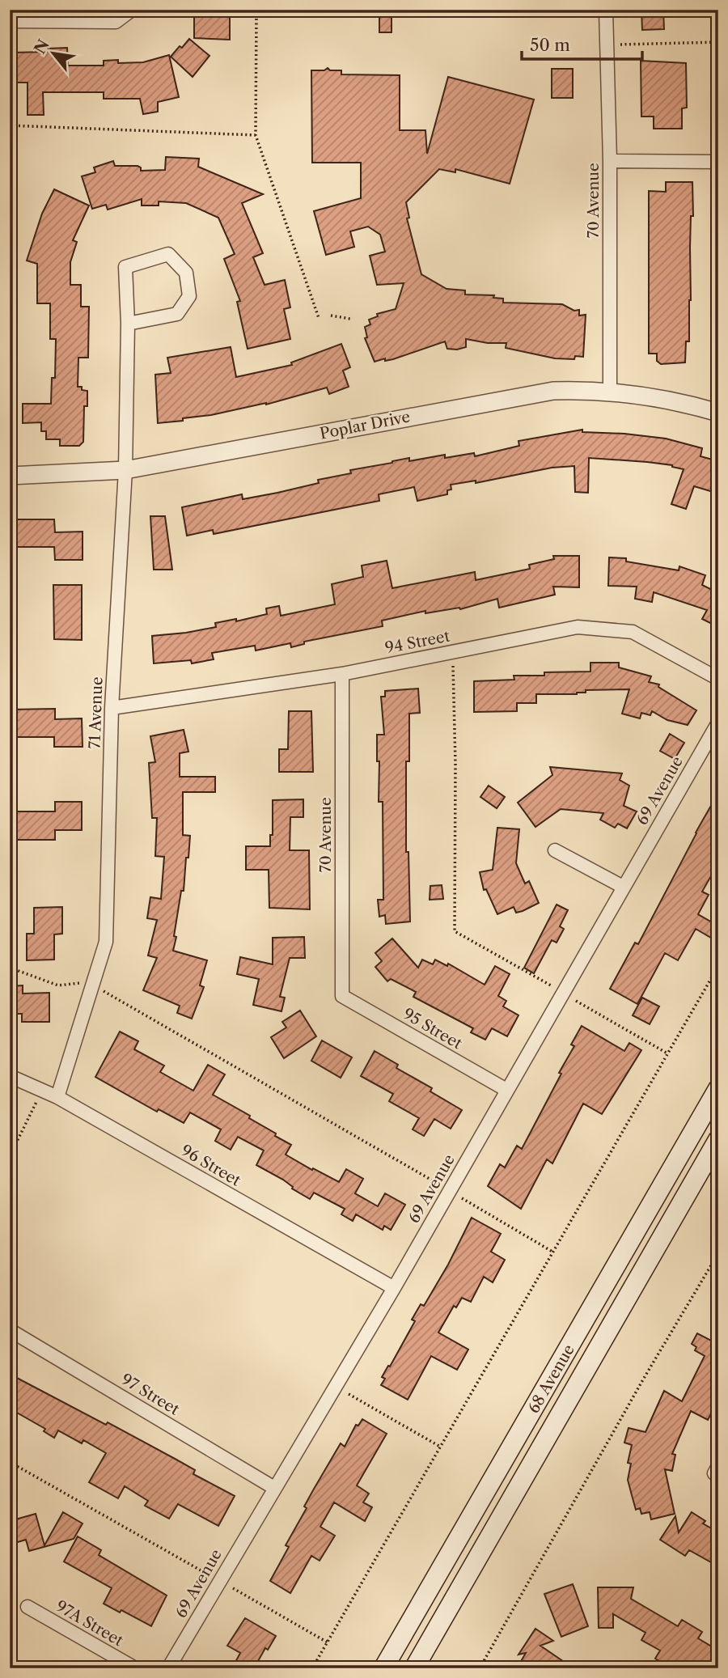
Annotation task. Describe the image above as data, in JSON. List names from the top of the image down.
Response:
{
  "streets": {
    "main road": ["68 Avenue"],
    "street": [
      "70 Avenue",
      "Poplar Drive",
      "94 Street",
      "71 Avenue",
      "69 Avenue",
      "95 Street",
      "96 Street",
      "97 Street",
      "97A Street"
    ]
  },
  "crossings": [
    ["70 Avenue", "Poplar Drive"],
    ["70 Avenue", "94 Street"],
    ["70 Avenue", "95 Street"],
    ["Poplar Drive", "71 Avenue"],
    ["94 Street", "71 Avenue"],
    ["71 Avenue", "96 Street"],
    ["69 Avenue", "95 Street"],
    ["69 Avenue", "96 Street"],
    ["69 Avenue", "97 Street"]
  ],
  "scale_bar": "50 m",
  "north": "top left"
}
